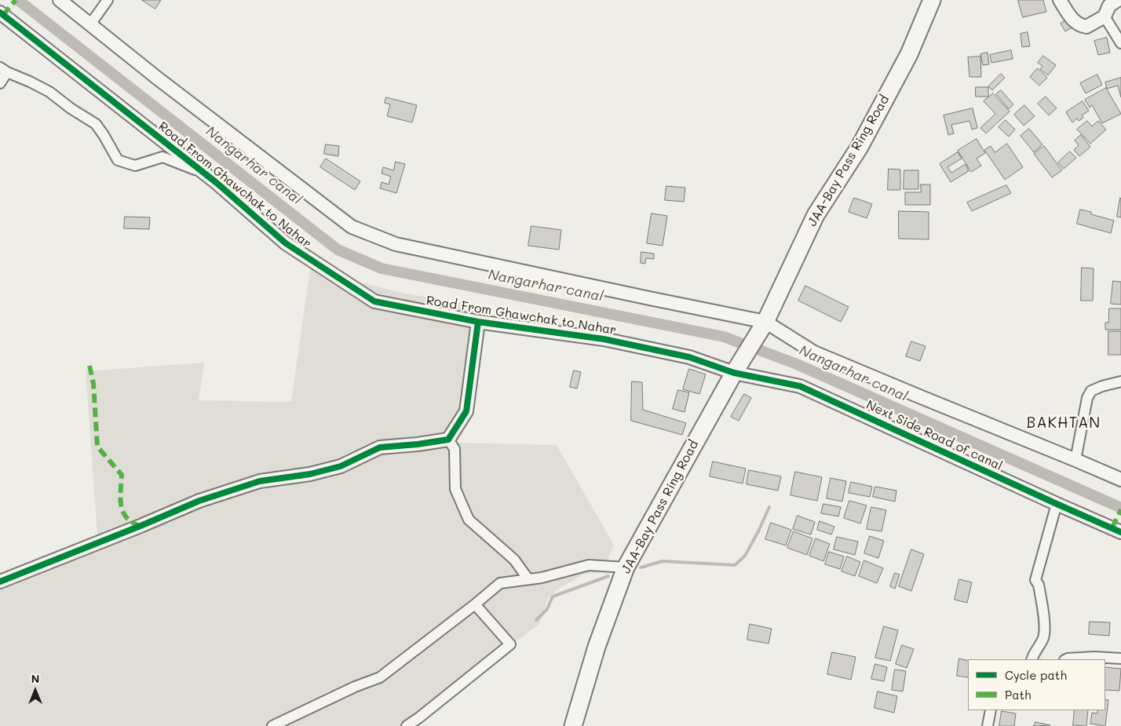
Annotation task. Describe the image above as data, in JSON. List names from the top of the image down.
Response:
{
  "streets": {
    "highway": ["JAA-Bay Pass Ring Road"],
    "street": ["Road From Ghawchak to Nahar", "Next Side Road of canal"]
  },
  "crossings": [
    ["JAA-Bay Pass Ring Road", "Road From Ghawchak to Nahar"],
    ["JAA-Bay Pass Ring Road", "Next Side Road of canal"],
    ["Road From Ghawchak to Nahar", "Next Side Road of canal"]
  ],
  "districts": ["BAKHTAN"],
  "water": ["Nangarhar canal"],
  "legend": ["Cycle path", "Path"],
  "north": "top"
}
